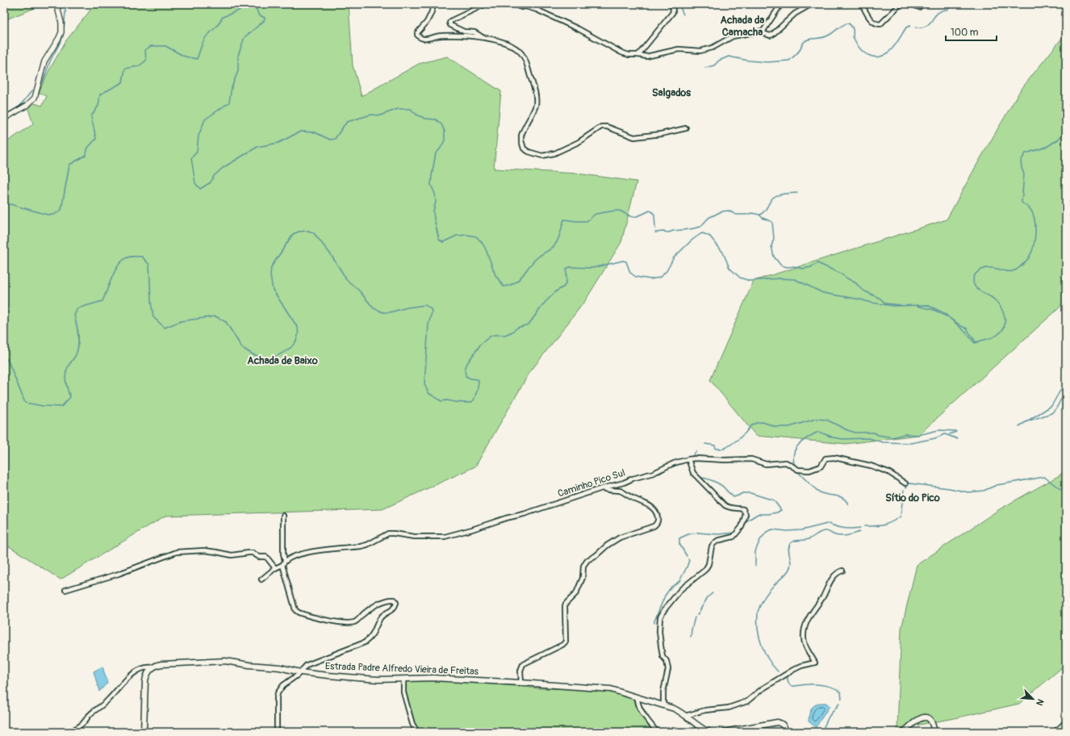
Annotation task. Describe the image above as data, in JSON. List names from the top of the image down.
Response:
{
  "streets": {
    "main road": ["Estrada Padre Alfredo Vieira de Freitas"],
    "street": ["Caminho Pico Sul"]
  },
  "districts": [
    "Achada da Camacha",
    "Salgados",
    "Achada de Baixo",
    "Sítio do Pico"
  ],
  "scale_bar": "100 m",
  "north": "bottom right"
}
